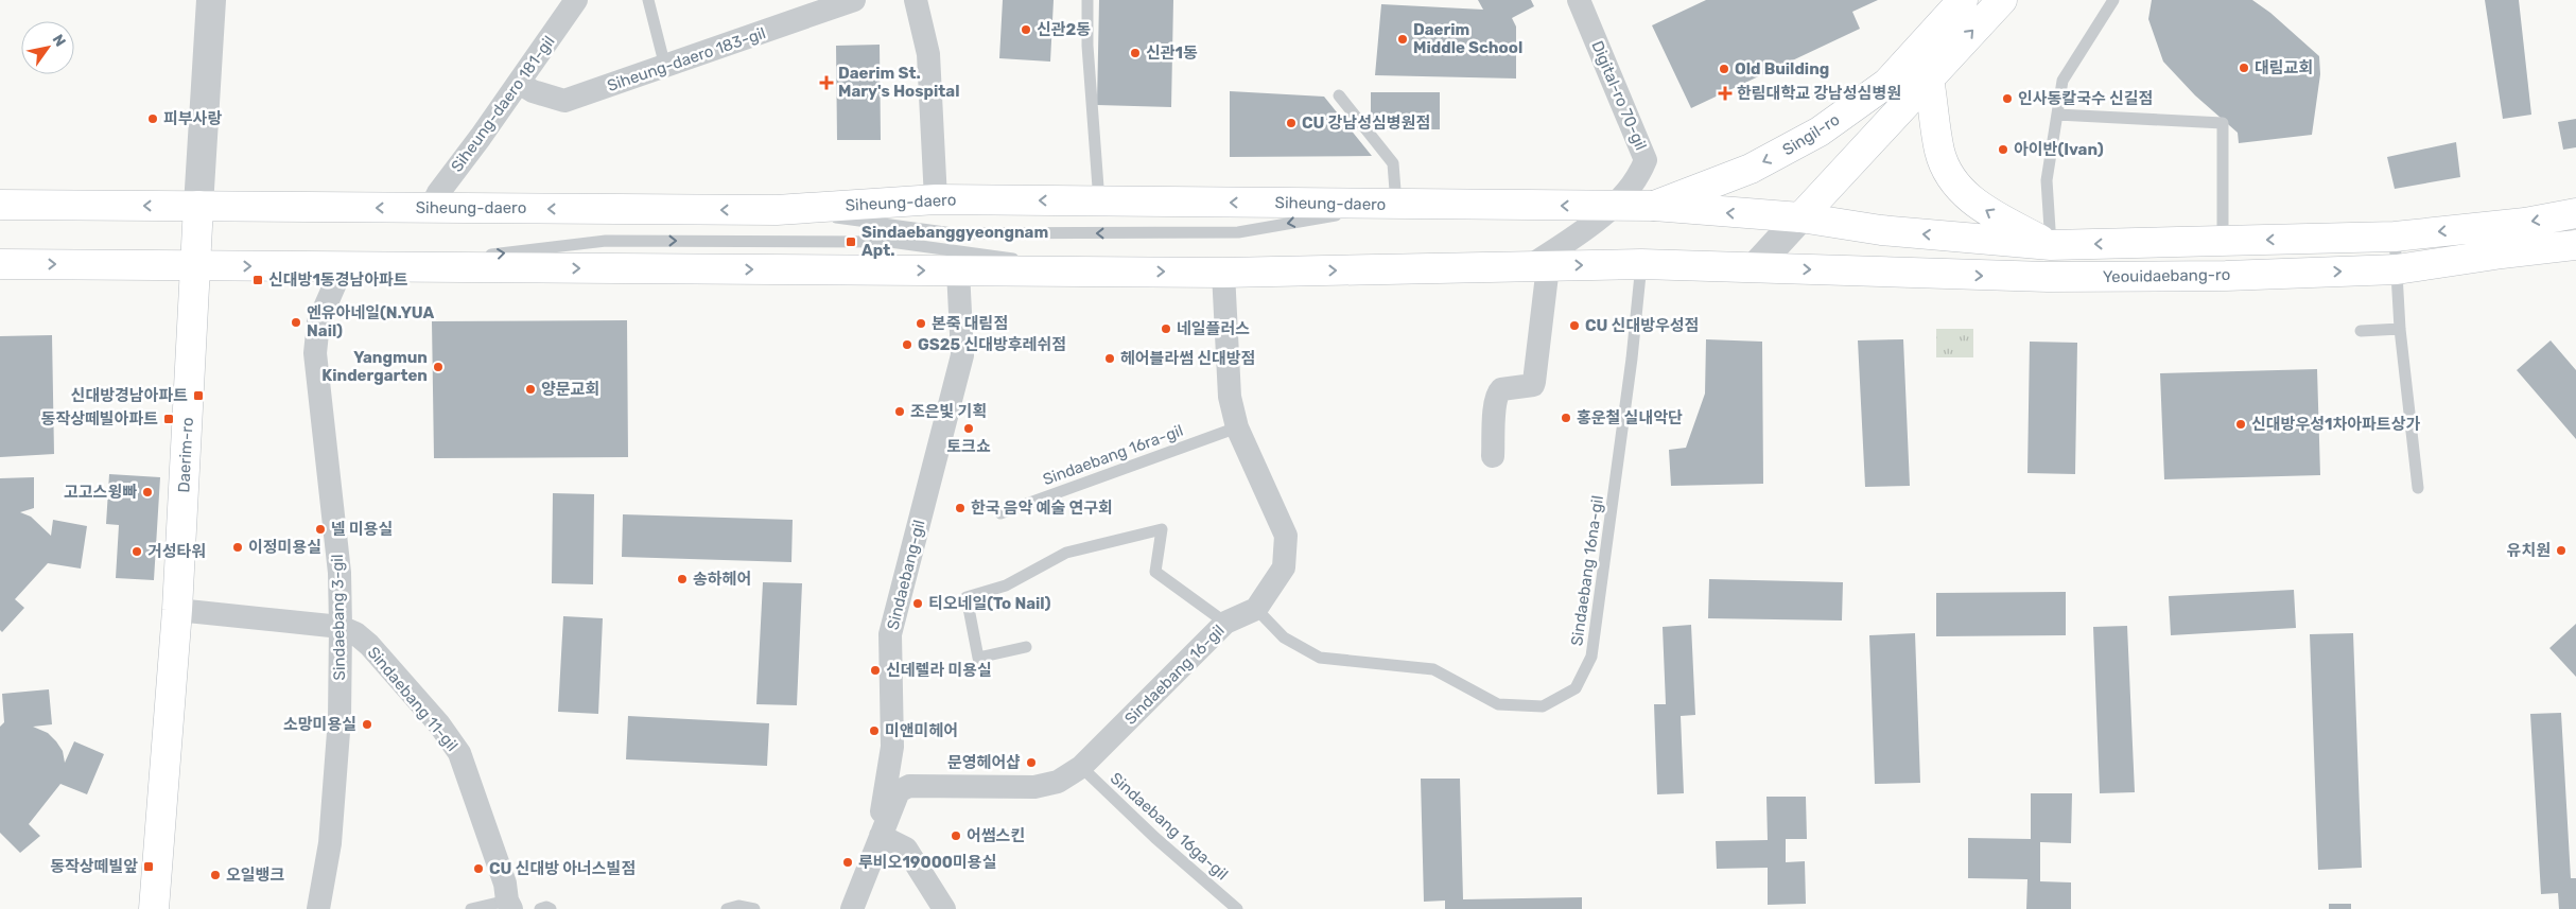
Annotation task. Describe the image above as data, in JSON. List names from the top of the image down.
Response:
{
  "streets": {
    "main road": [
      "Singil-ro",
      "Siheung-daero",
      "Yeouidaebang-ro",
      "Daerim-ro"
    ],
    "street": [
      "Siheung-daero 183-gil",
      "Digital-ro 70-gil",
      "Siheung-daero 181-gil",
      "Sindaebang-gil",
      "Sindaebang 3-gil",
      "Sindaebang 16-gil",
      "Sindaebang 11-gil"
    ],
    "lane": ["Sindaebang 16ra-gil", "Sindaebang 16na-gil", "Sindaebang 16ga-gil"]
  },
  "crossings": [
    ["Siheung-daero 183-gil", "Siheung-daero 181-gil"],
    ["Digital-ro 70-gil", "Siheung-daero"],
    ["Siheung-daero 181-gil", "Siheung-daero"],
    ["Singil-ro", "Siheung-daero"],
    ["Singil-ro", "Yeouidaebang-ro"],
    ["Siheung-daero", "Yeouidaebang-ro"],
    ["Siheung-daero", "Daerim-ro"],
    ["Daerim-ro", "Sindaebang 11-gil"],
    ["Sindaebang 16na-gil", "Sindaebang 16-gil"],
    ["Sindaebang-gil", "Sindaebang 16-gil"],
    ["Sindaebang 3-gil", "Sindaebang 11-gil"],
    ["Sindaebang 16-gil", "Sindaebang 16ga-gil"]
  ],
  "places": {
    "other": [
      "신관2동",
      "Daerim Middle School",
      "신관1동",
      "대림교회",
      "Old Building",
      "인사동칼국수 신길점",
      "피부사랑",
      "CU 강남성심병원점",
      "아이반(Ivan)",
      "엔유아네일(N.YUA Nail)",
      "본죽 대림점",
      "CU 신대방우성점",
      "네일플러스",
      "GS25 신대방후레쉬점",
      "헤어블라썸 신대방점",
      "Yangmun Kindergarten",
      "양문교회",
      "조은빛 기획",
      "홍운철 실내악단",
      "신대방우성1차아파트상가",
      "토크쇼",
      "고고스윙빠",
      "한국 음악 예술 연구회",
      "넬 미용실",
      "이정미용실",
      "유치원",
      "거성타워",
      "송하헤어",
      "티오네일(To Nail)",
      "신데렐라 미용실",
      "소망미용실",
      "미앤미헤어",
      "문영헤어샵",
      "어썸스킨",
      "루비오19000미용실",
      "CU 신대방 아너스빌점",
      "오일뱅크"
    ],
    "health": ["Daerim St. Mary's Hospital", "한림대학교 강남성심병원"],
    "transit": [
      "Sindaebanggyeongnam Apt.",
      "신대방1동경남아파트",
      "신대방경남아파트",
      "동작상떼빌아파트",
      "동작상떼빌앞"
    ]
  },
  "north": "top right"
}
